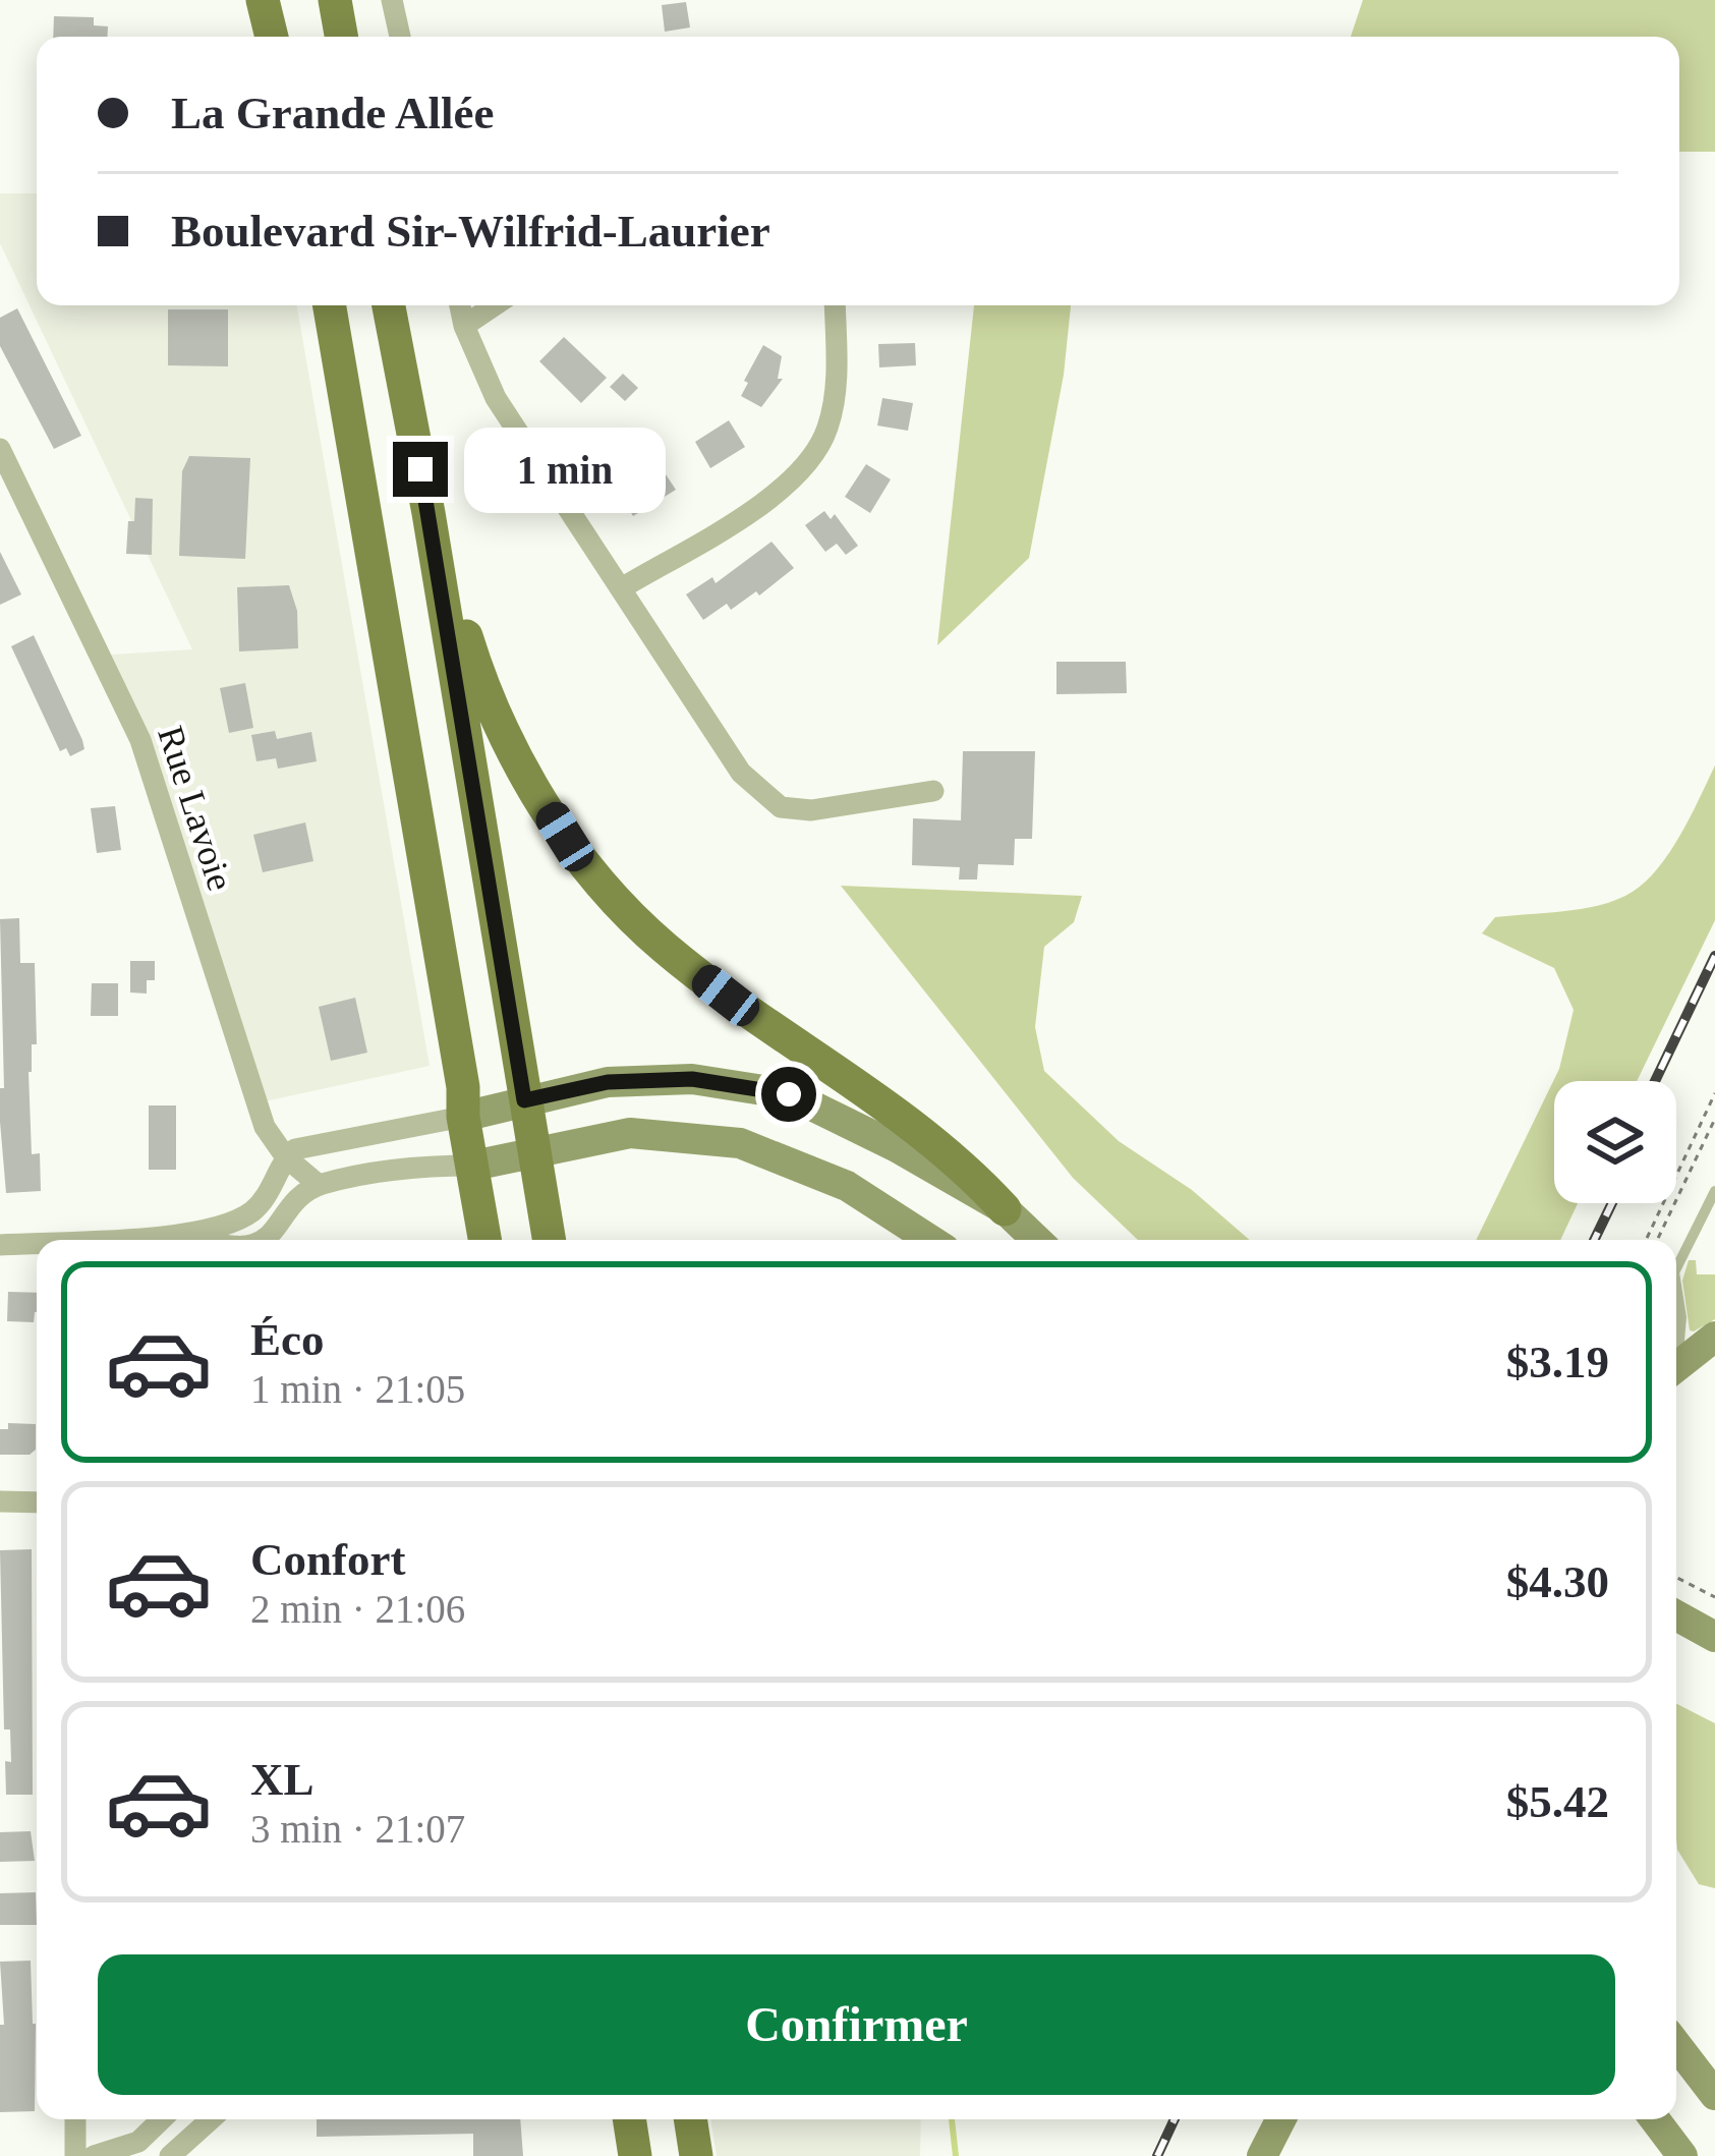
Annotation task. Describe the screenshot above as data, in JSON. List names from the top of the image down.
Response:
{
  "streets": {
    "street": ["Rue Lavoie"]
  },
  "page": {
    "banner": ["La Grande Allée", "Boulevard Sir-Wilfrid-Laurier"],
    "bubble": "1 min",
    "list": [
      {
        "name": "Éco",
        "note": "1 min · 21:05",
        "value": "$3.19"
      },
      {
        "name": "Confort",
        "note": "2 min · 21:06",
        "value": "$4.30"
      },
      {
        "name": "XL",
        "note": "3 min · 21:07",
        "value": "$5.42"
      }
    ],
    "buttons": "Confirmer"
  }
}
